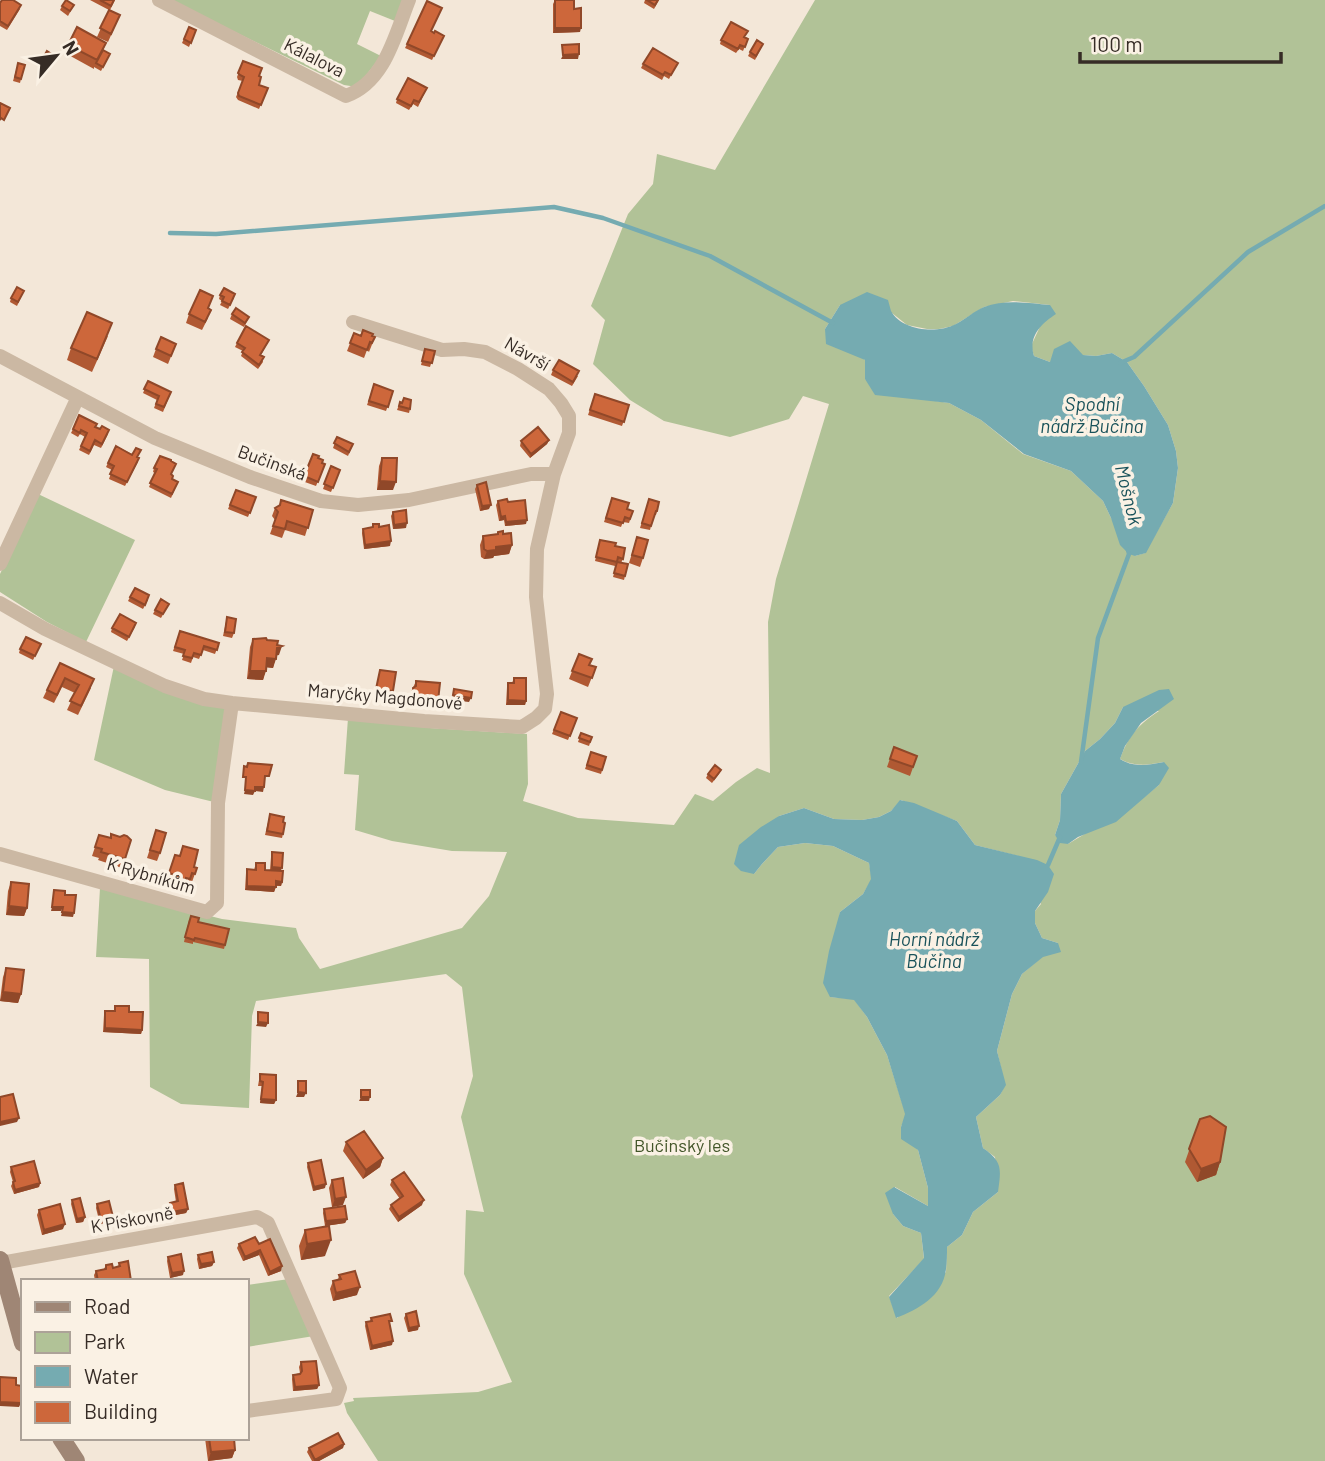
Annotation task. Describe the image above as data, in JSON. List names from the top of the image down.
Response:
{
  "streets": {
    "street": [
      "Kálalova",
      "Návrší",
      "Bučinská",
      "Maryčky Magdonové",
      "K Rybníkům",
      "K Pískovně"
    ]
  },
  "crossings": [
    ["Návrší", "Bučinská"],
    ["Návrší", "Maryčky Magdonové"],
    ["Bučinská", "Maryčky Magdonové"],
    ["Maryčky Magdonové", "K Rybníkům"]
  ],
  "water": ["Spodní nádrž Bučina", "Mošnok", "Horní nádrž Bučina"],
  "parks": ["Bučinský les"],
  "legend": [
    "Road",
    "Park",
    "Water",
    "Building"
  ],
  "scale_bar": "100 m",
  "north": "top right"
}
